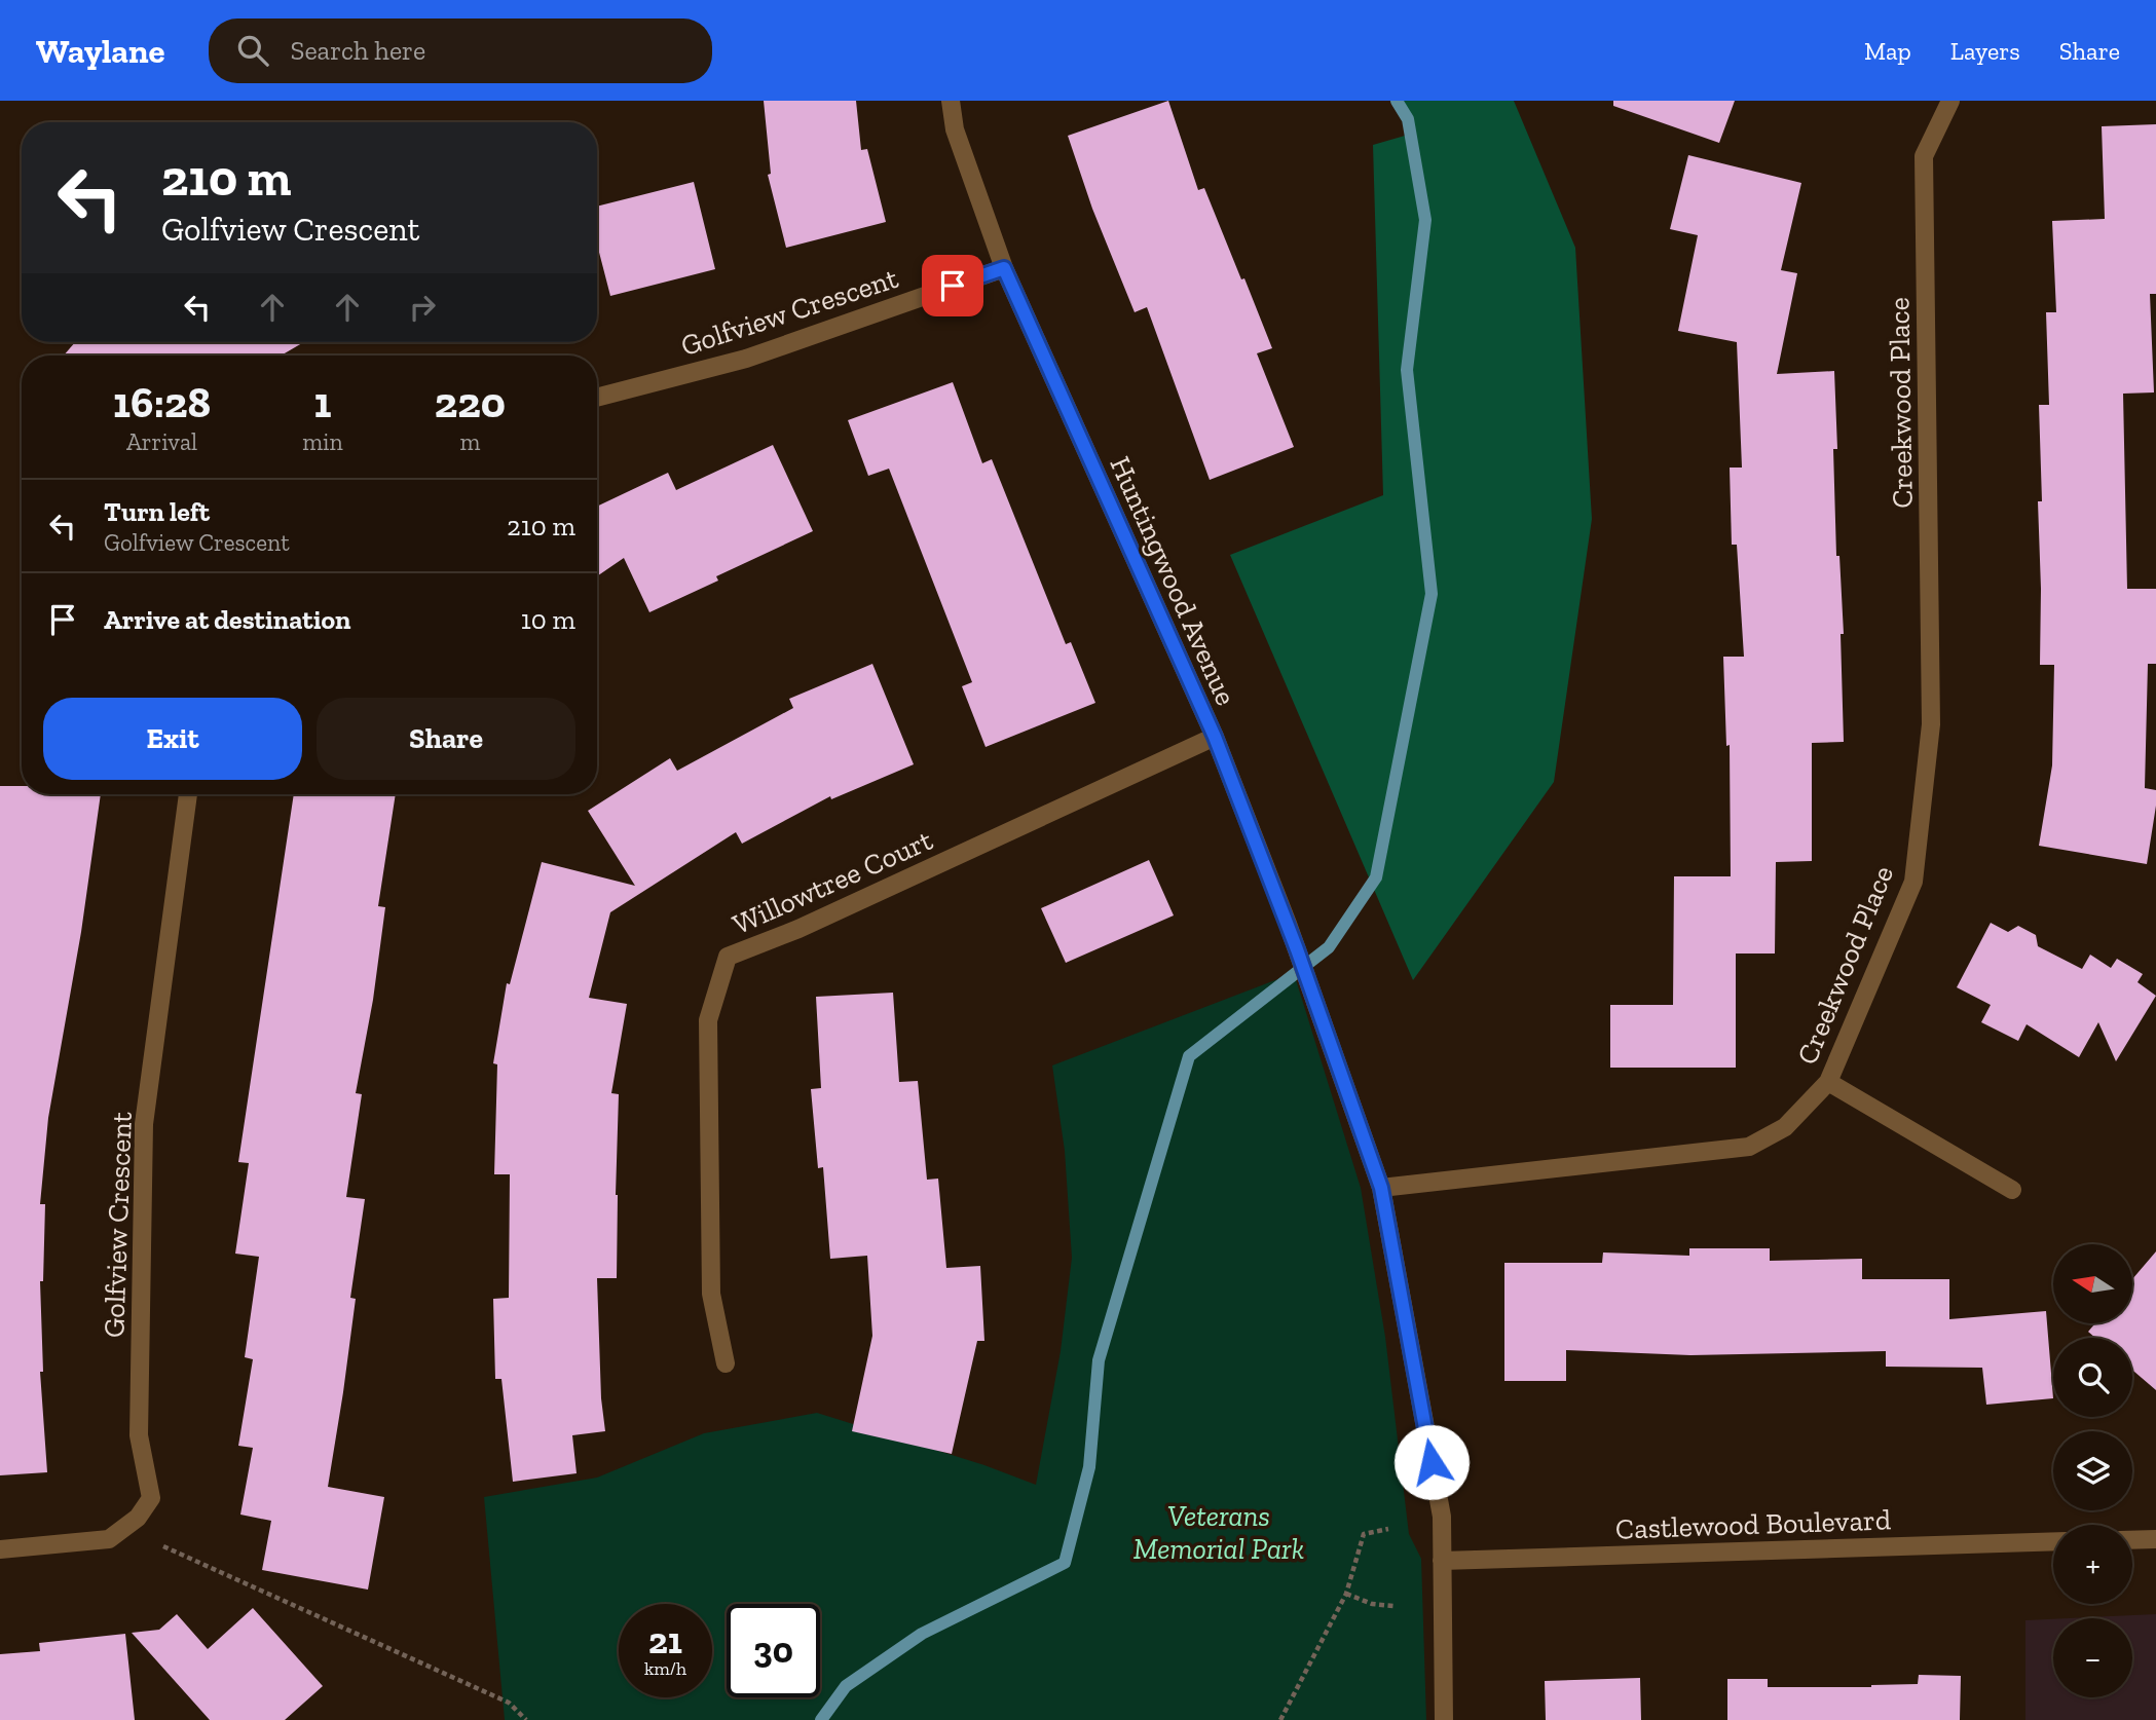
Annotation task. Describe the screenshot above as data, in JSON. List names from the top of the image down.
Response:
{
  "streets": {
    "street": [
      "Golfview Crescent",
      "Creekwood Place",
      "Huntingwood Avenue",
      "Willowtree Court",
      "Castlewood Boulevard"
    ]
  },
  "crossings": [
    ["Golfview Crescent", "Huntingwood Avenue"],
    ["Creekwood Place", "Huntingwood Avenue"],
    ["Huntingwood Avenue", "Willowtree Court"],
    ["Huntingwood Avenue", "Castlewood Boulevard"]
  ],
  "parks": ["Veterans Memorial Park"],
  "north": "left",
  "page": {
    "header": "Waylane",
    "search": "Search here",
    "nav": ["Map", "Layers", "Share"],
    "turn": ["210 m", "Golfview Crescent"],
    "eta": [
      "16:28",
      "Arrival",
      "1",
      "min",
      "220",
      "m"
    ],
    "list": [
      {
        "name": "Turn left",
        "note": "Golfview Crescent",
        "value": "210 m"
      },
      {
        "name": "Arrive at destination",
        "value": "10 m"
      }
    ],
    "buttons": ["Exit", "Share"],
    "map_buttons": ["+", "−"],
    "speed": "21 km/h",
    "limit": "30"
  }
}
